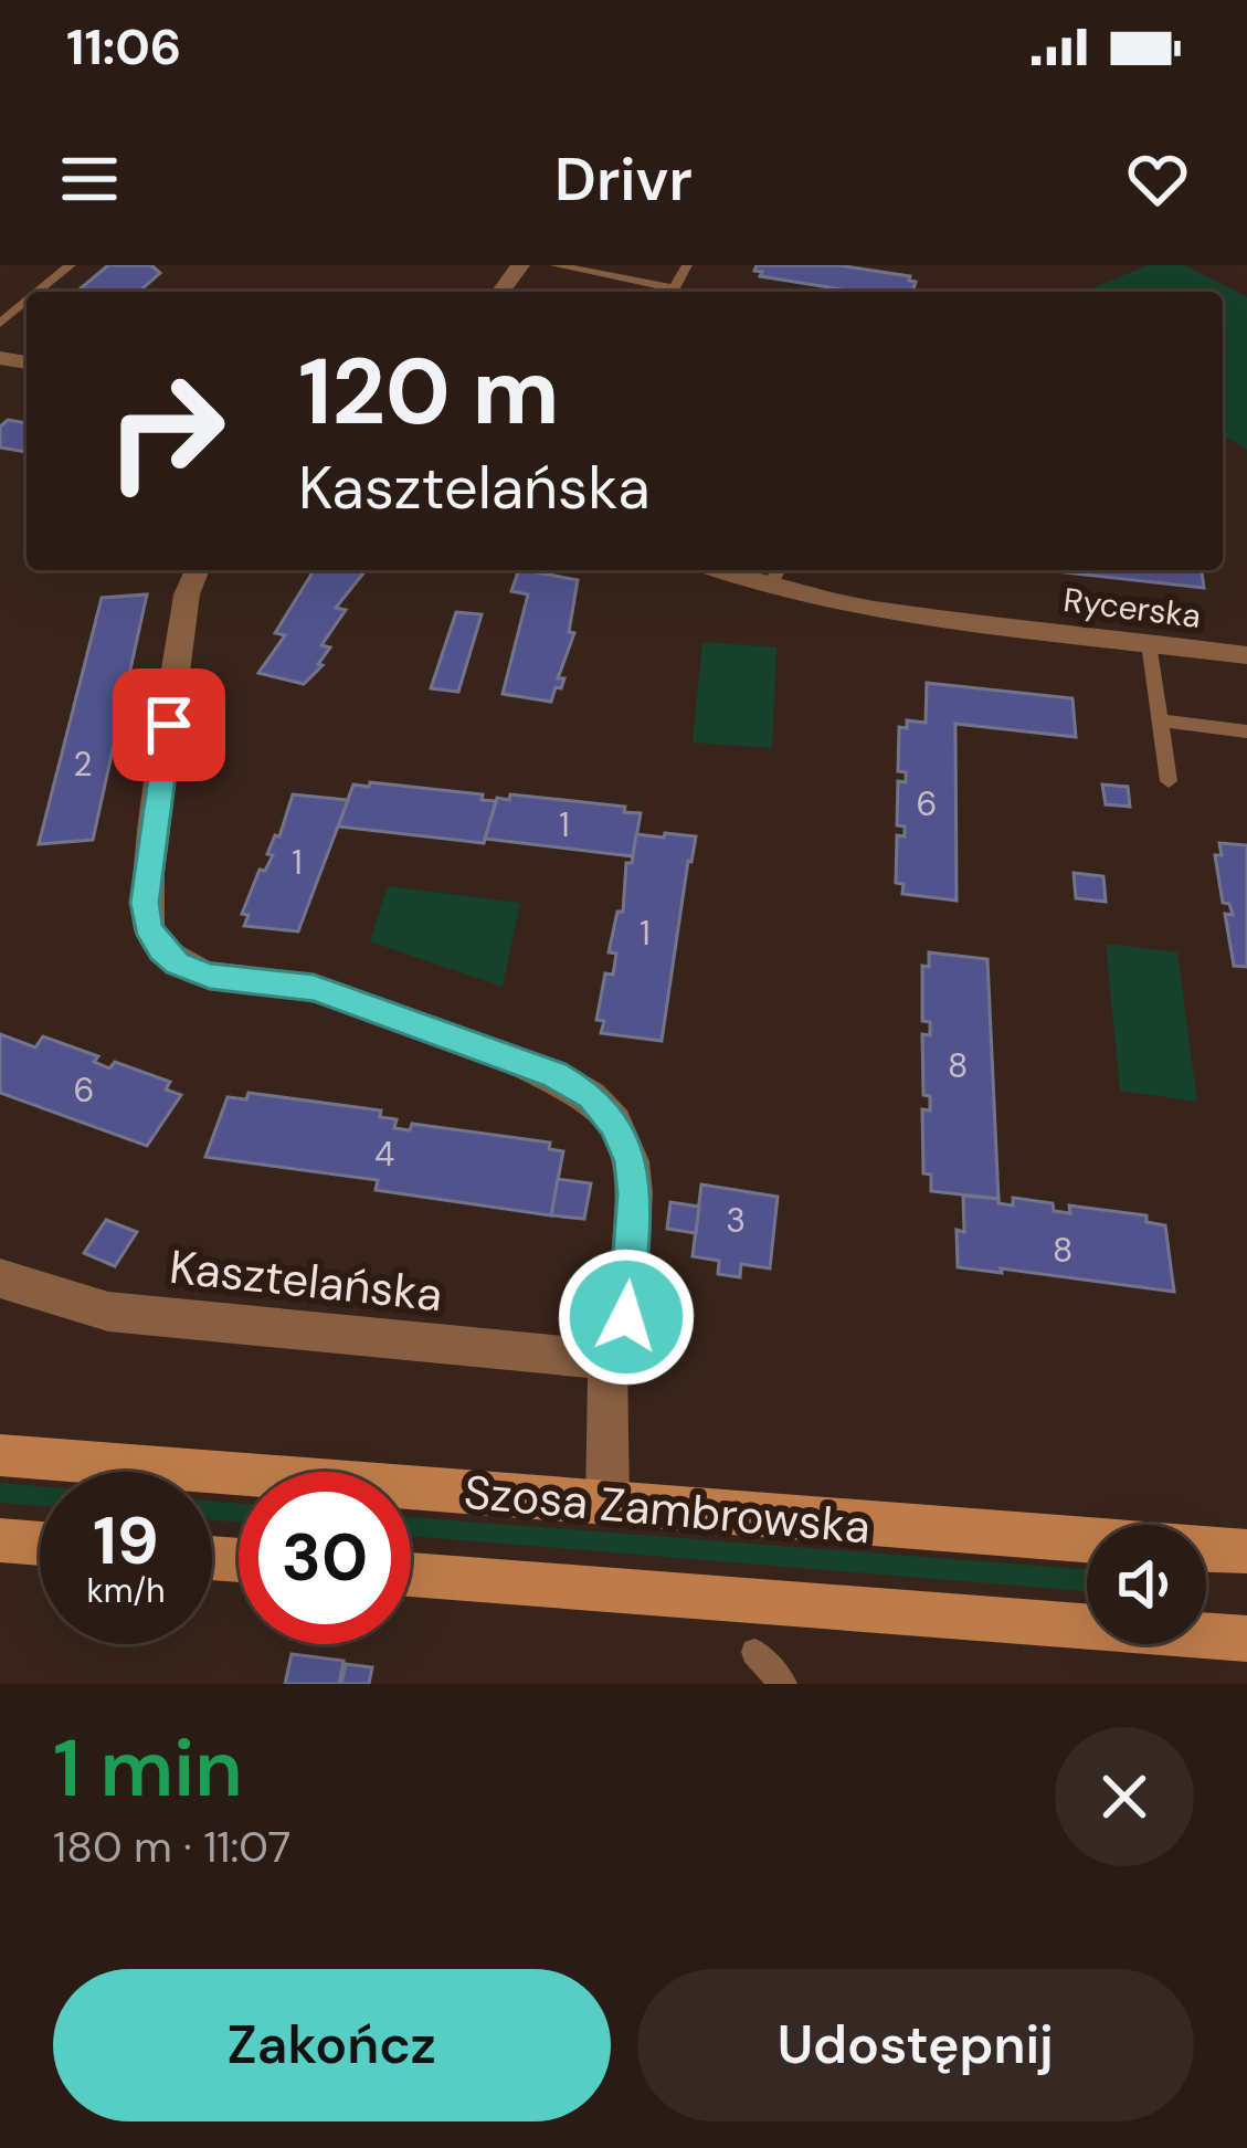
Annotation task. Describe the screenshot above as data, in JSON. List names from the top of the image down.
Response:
{
  "streets": {
    "main road": ["Szosa Zambrowska"],
    "street": ["Rycerska", "Kasztelańska"]
  },
  "house_numbers": [
    "2",
    "6",
    "1",
    "1",
    "1",
    "8",
    "6",
    "4",
    "3",
    "8"
  ],
  "page": {
    "status": "11:06",
    "header": "Drivr",
    "turn": ["120 m", "Kasztelańska"],
    "speed": "19 km/h",
    "limit": "30",
    "heading": ["1 min", "180 m · 11:07"],
    "buttons": ["Zakończ", "Udostępnij"]
  }
}
